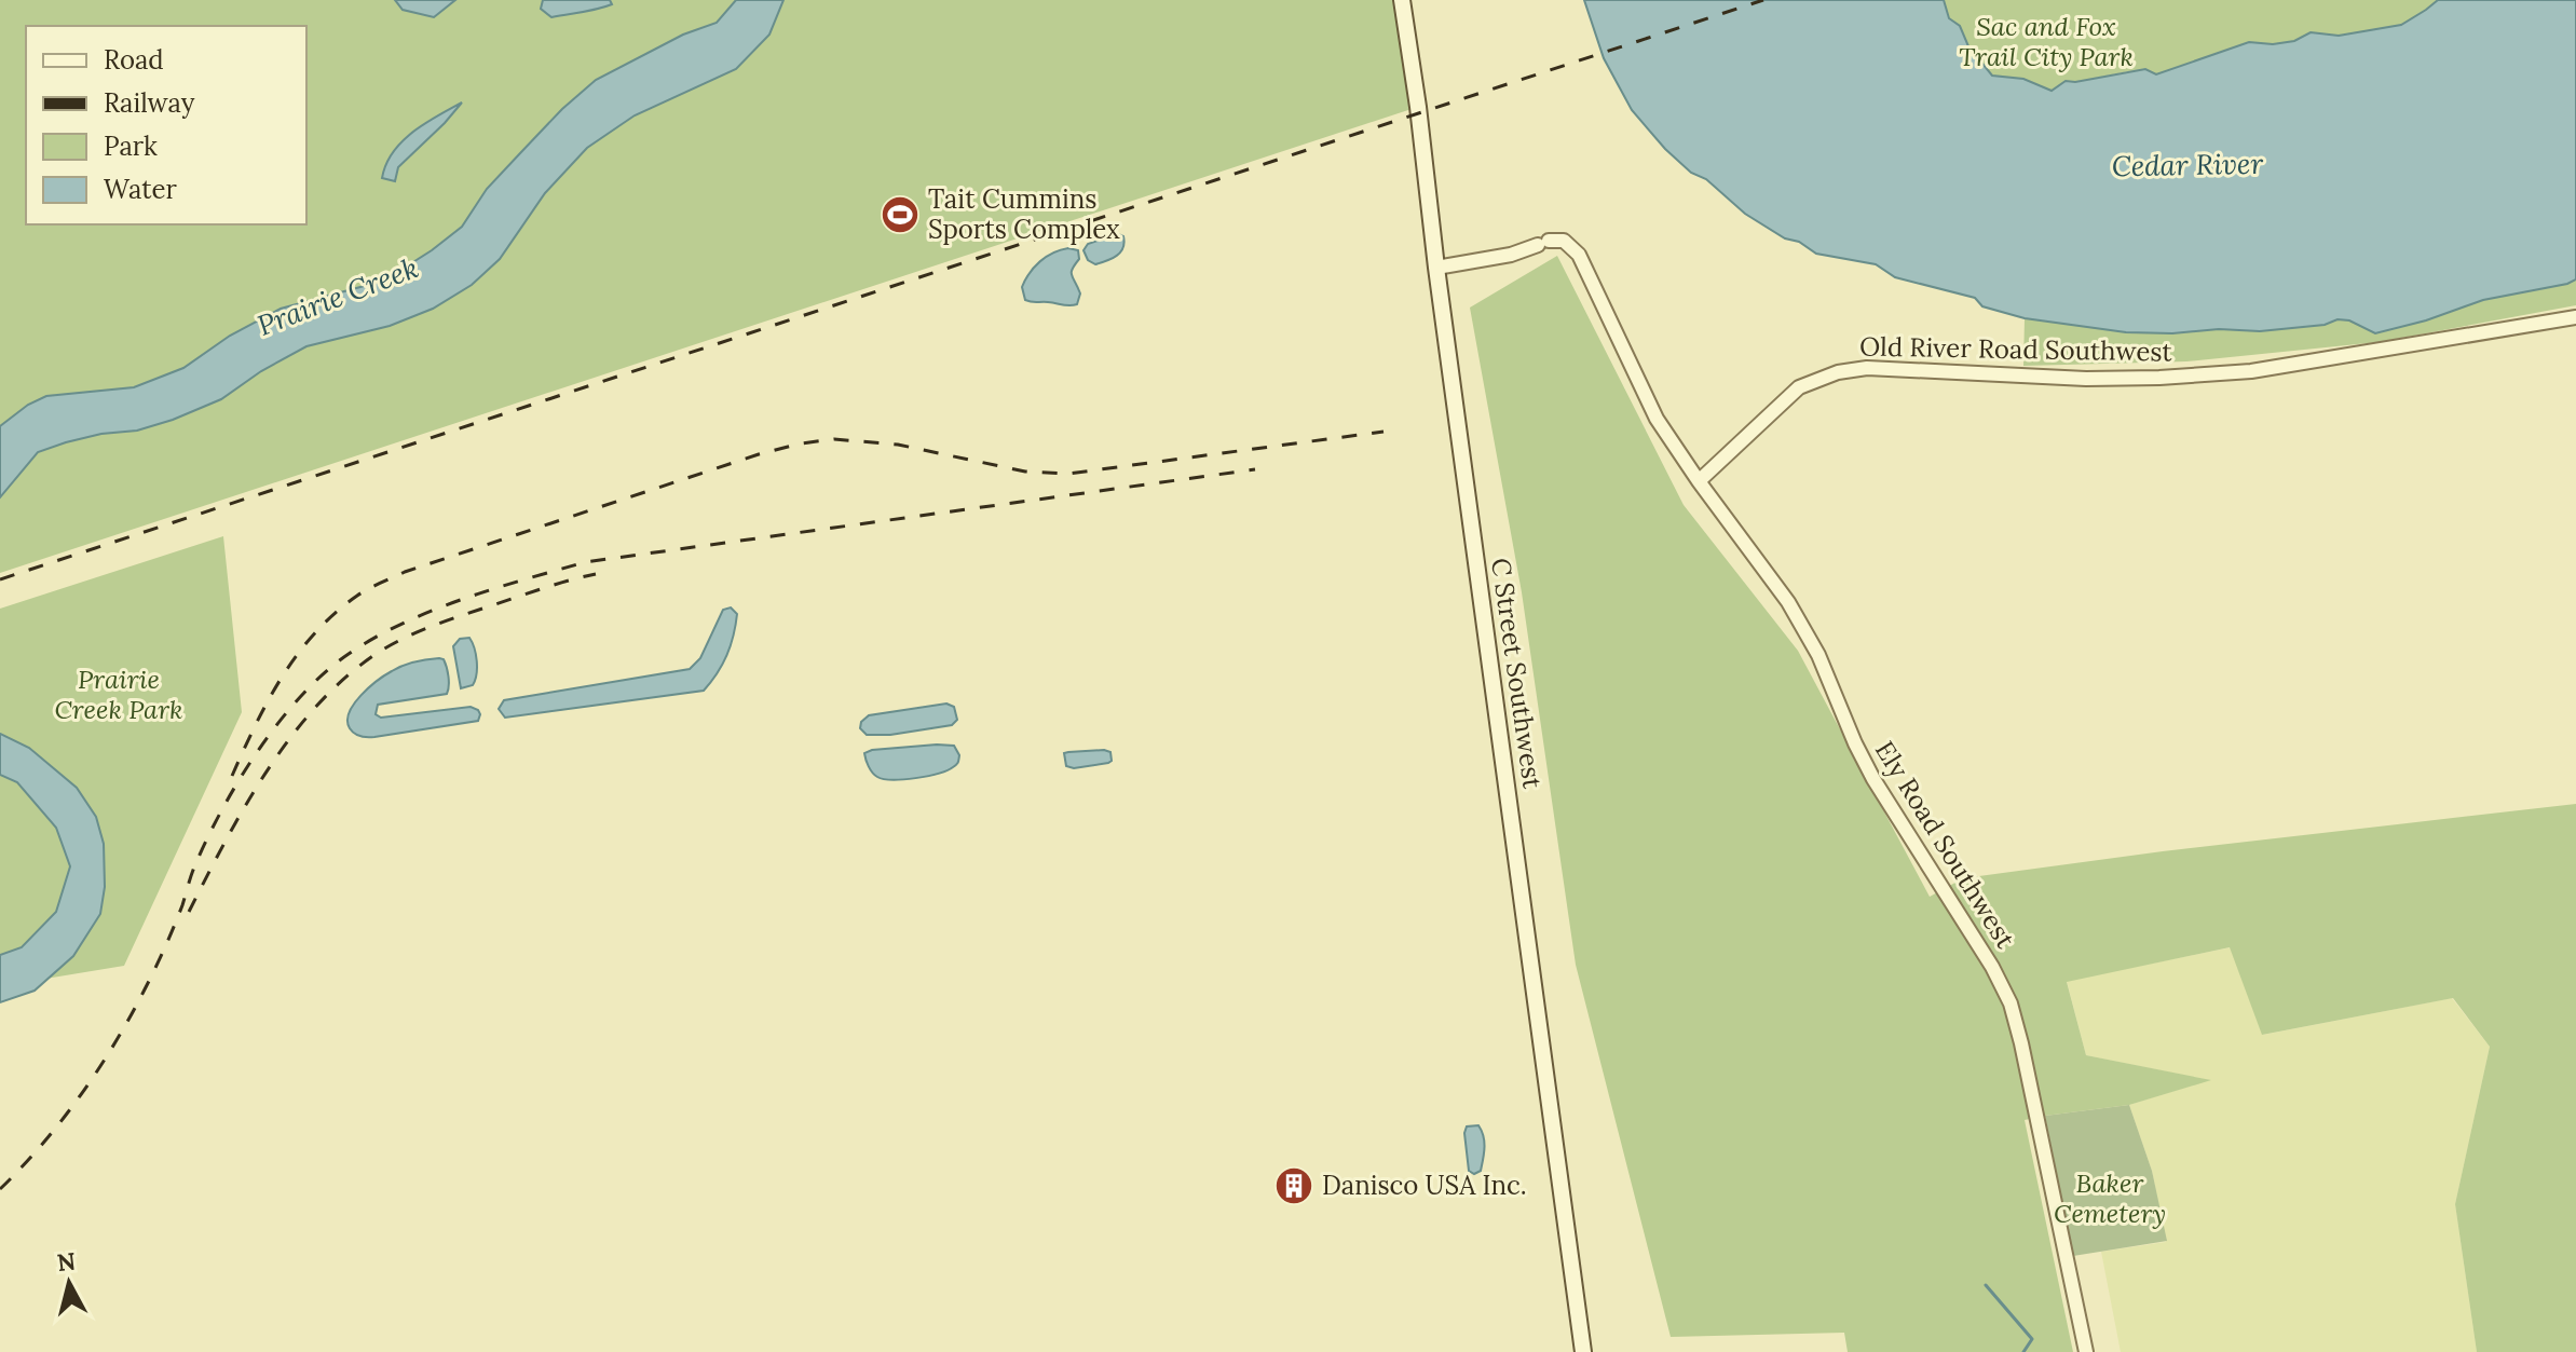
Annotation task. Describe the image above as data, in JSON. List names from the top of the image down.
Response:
{
  "streets": {
    "main road": ["C Street Southwest"],
    "street": ["Old River Road Southwest", "Ely Road Southwest"]
  },
  "crossings": [
    ["Old River Road Southwest", "Ely Road Southwest"],
    ["C Street Southwest", "Ely Road Southwest"]
  ],
  "water": ["Cedar River", "Prairie Creek"],
  "parks": ["Sac and Fox Trail City Park", "Prairie Creek Park", "Baker Cemetery"],
  "places": {
    "sports": ["Tait Cummins Sports Complex"],
    "building": ["Danisco USA Inc."]
  },
  "legend": [
    "Road",
    "Railway",
    "Park",
    "Water"
  ],
  "north": "top"
}
